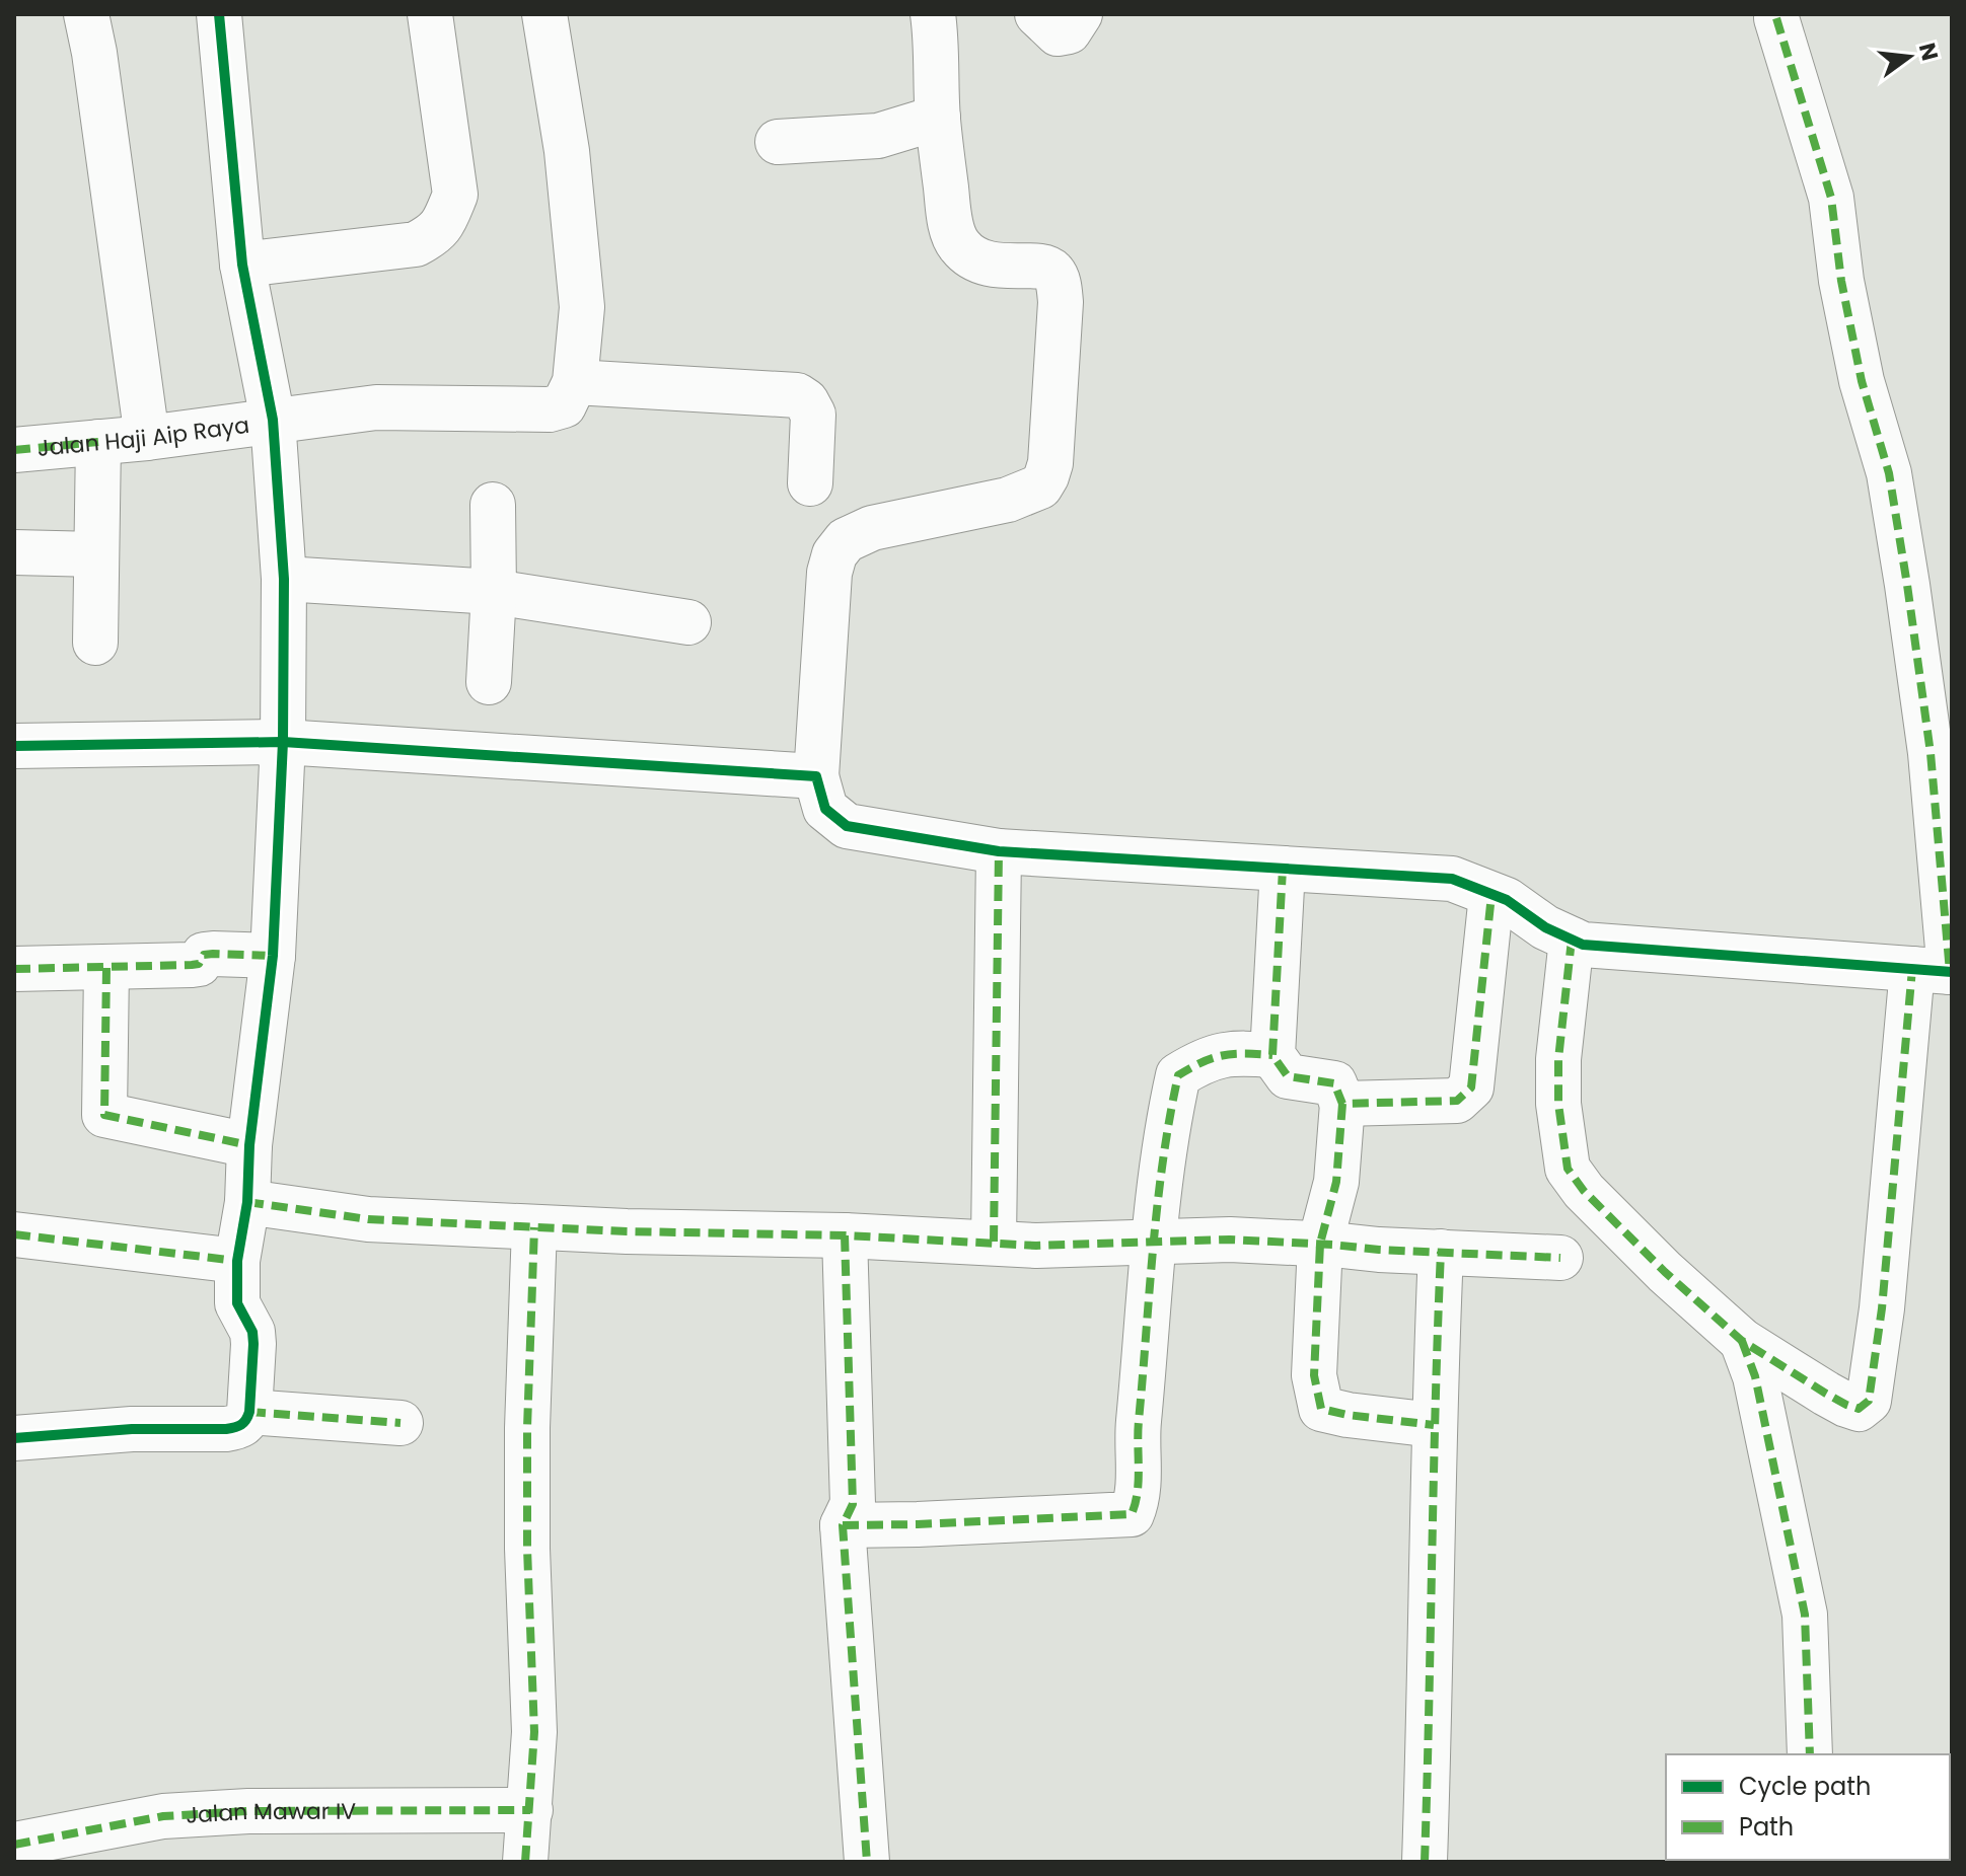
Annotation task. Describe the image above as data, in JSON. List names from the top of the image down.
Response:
{
  "streets": {
    "street": ["Jalan Haji Aip Raya", "Jalan Mawar IV"]
  },
  "legend": ["Cycle path", "Path"],
  "north": "right"
}
